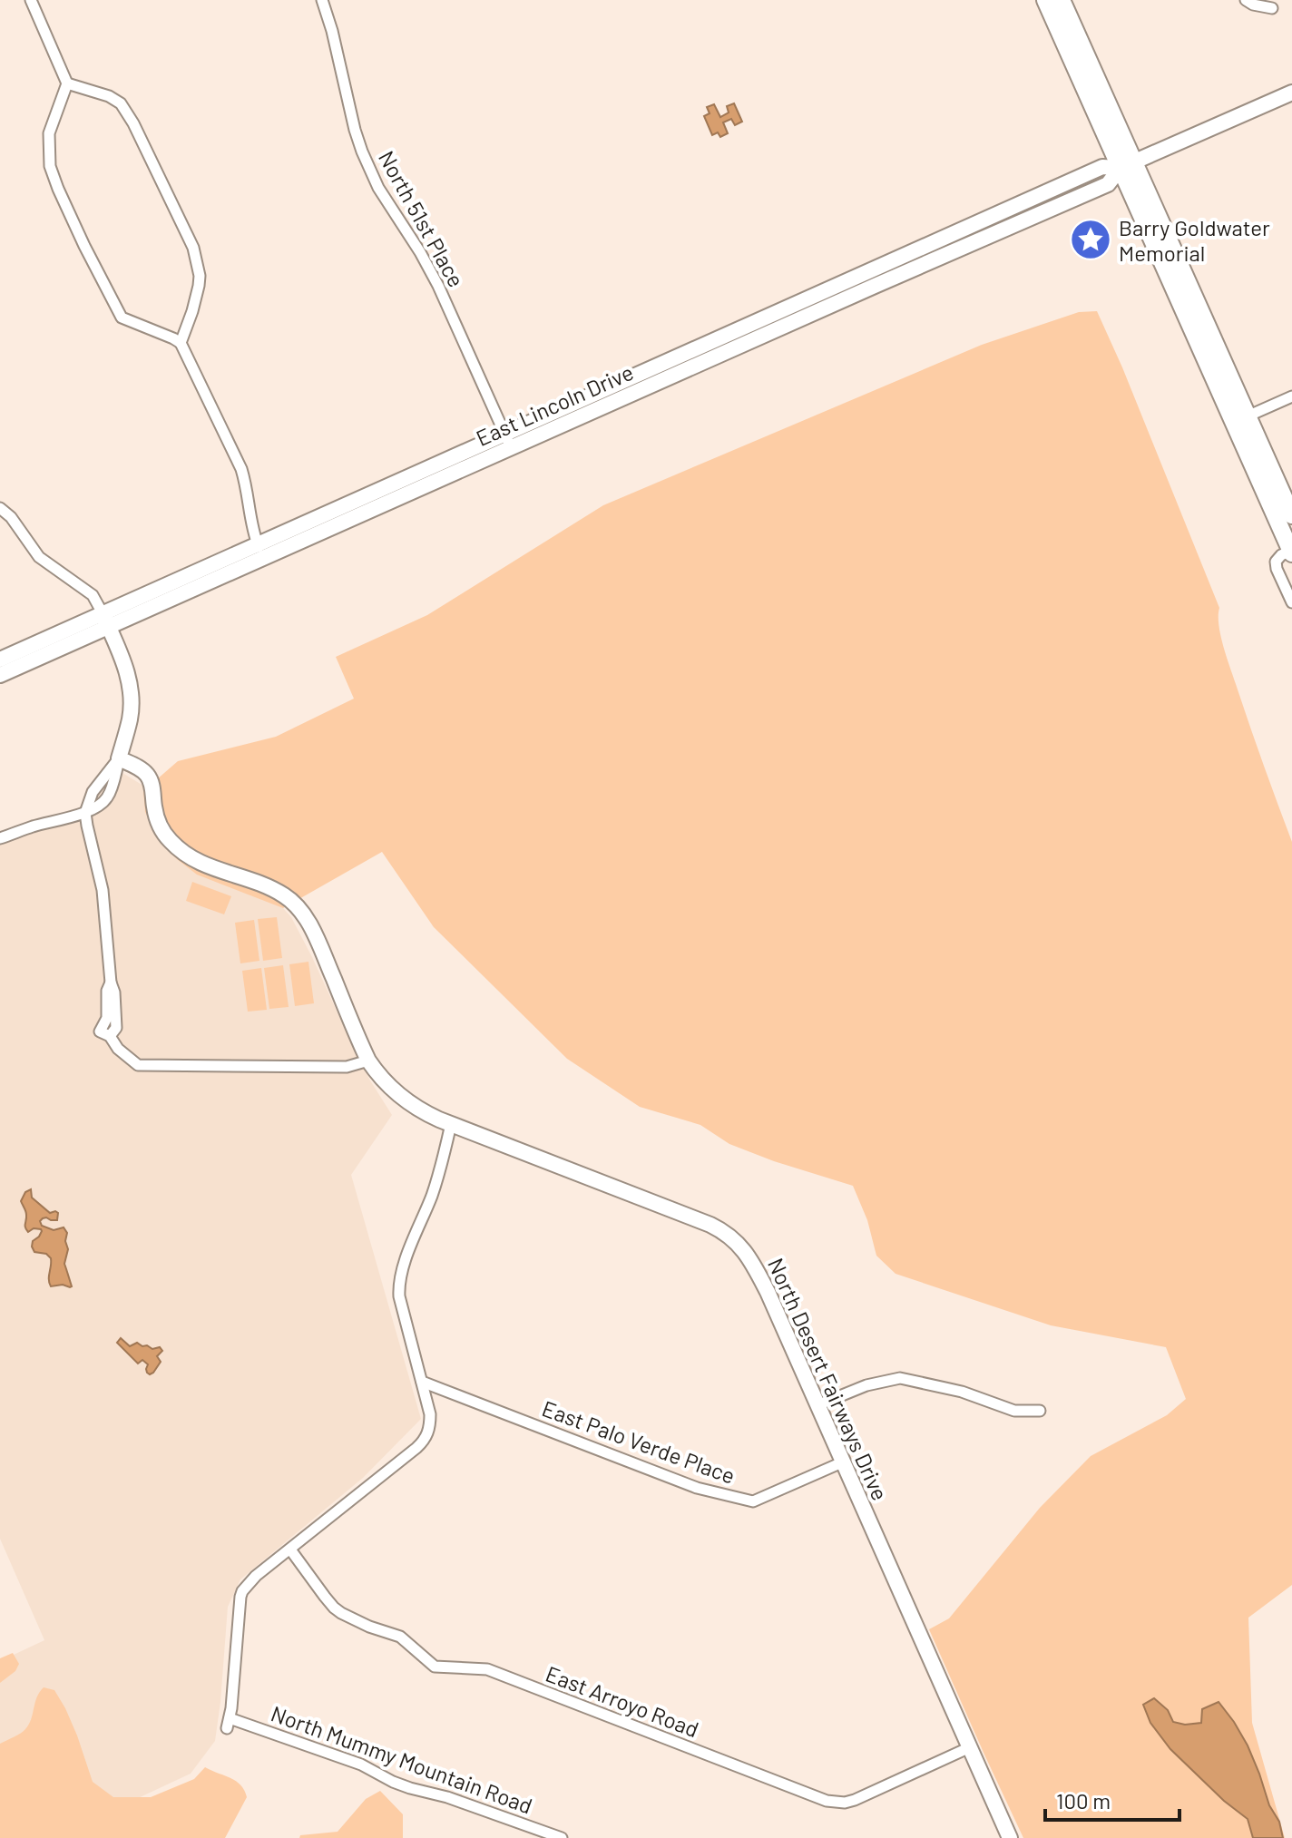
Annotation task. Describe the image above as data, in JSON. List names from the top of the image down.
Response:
{
  "streets": {
    "street": [
      "North 51st Place",
      "East Lincoln Drive",
      "North Desert Fairways Drive",
      "East Palo Verde Place",
      "East Arroyo Road",
      "North Mummy Mountain Road"
    ]
  },
  "crossings": [
    ["North 51st Place", "East Lincoln Drive"],
    ["North Desert Fairways Drive", "East Palo Verde Place"],
    ["North Desert Fairways Drive", "East Arroyo Road"],
    ["North Desert Fairways Drive", "North Mummy Mountain Road"],
    ["East Palo Verde Place", "North Mummy Mountain Road"],
    ["East Arroyo Road", "North Mummy Mountain Road"]
  ],
  "places": {
    "place": ["Barry Goldwater Memorial"]
  },
  "scale_bar": "100 m"
}
